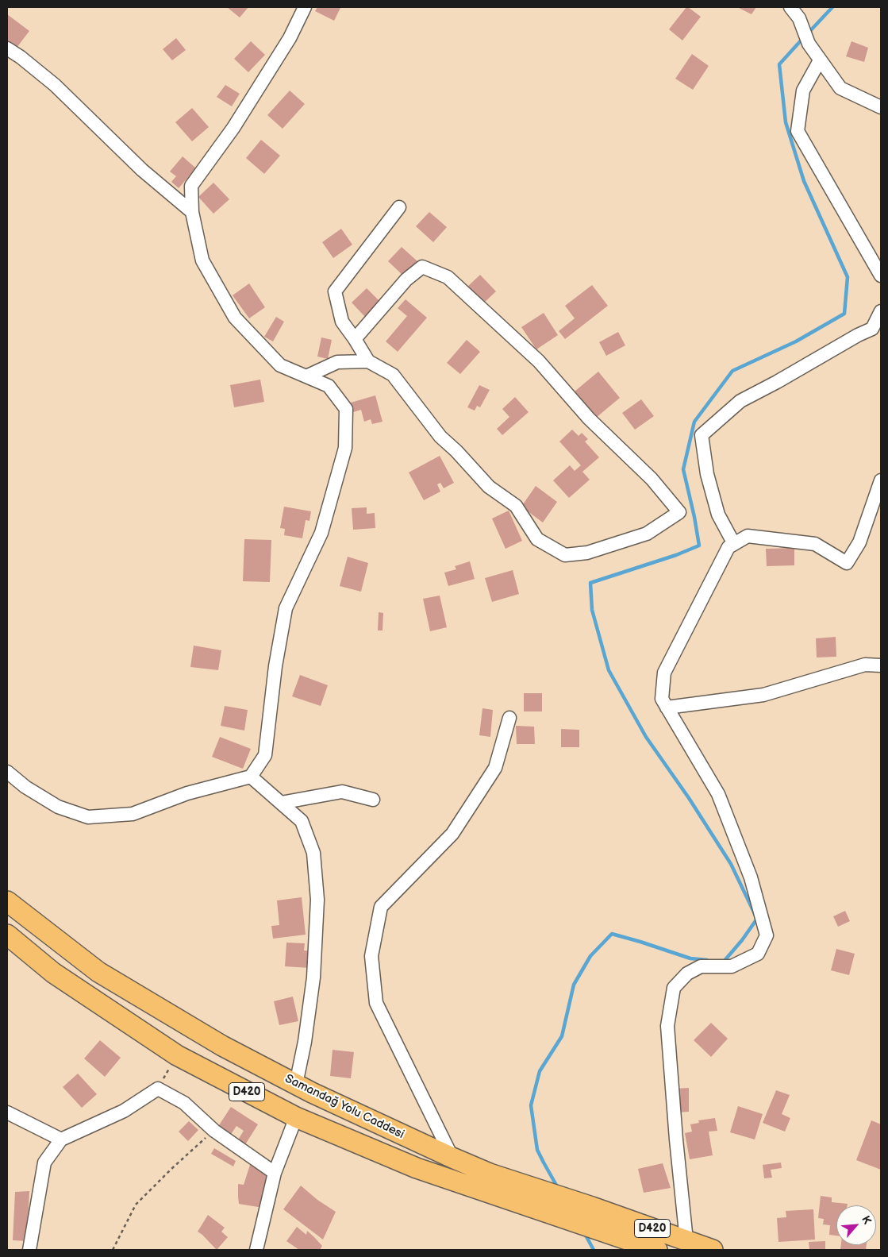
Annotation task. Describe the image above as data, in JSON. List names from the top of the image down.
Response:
{
  "streets": {
    "highway": ["D420", "Samandağ Yolu Caddesi"]
  },
  "north": "top right"
}
